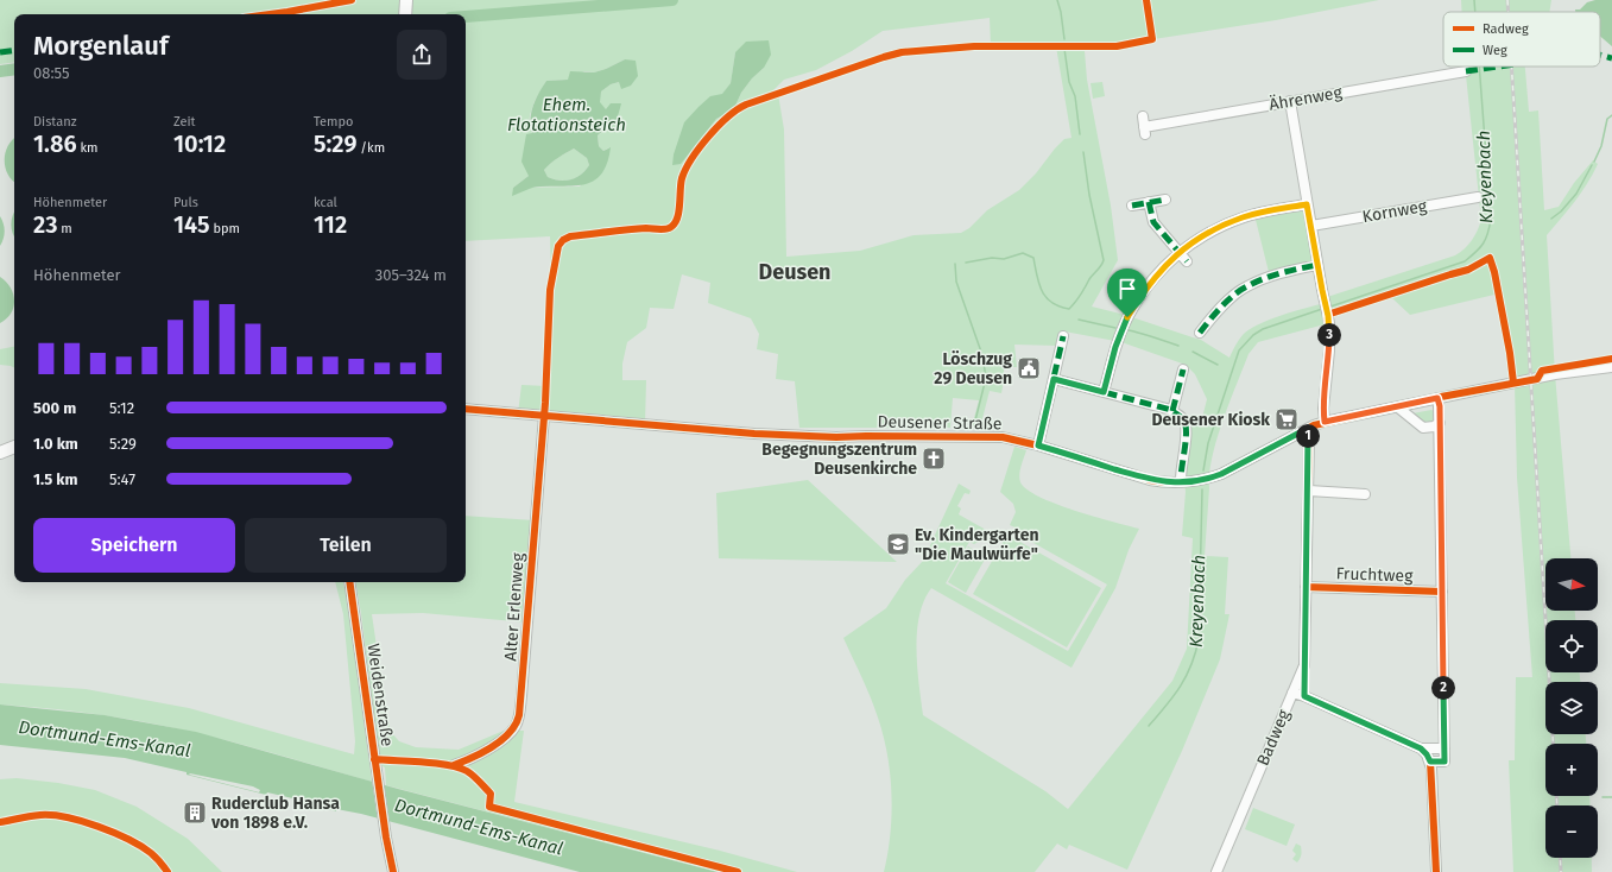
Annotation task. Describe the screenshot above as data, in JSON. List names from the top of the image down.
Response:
{
  "streets": {
    "street": [
      "Ährenweg",
      "Kornweg",
      "Deusener Straße",
      "Fruchtweg",
      "Alter Erlenweg",
      "Weidenstraße",
      "Badweg"
    ]
  },
  "crossings": [
    ["Deusener Straße", "Alter Erlenweg"],
    ["Deusener Straße", "Badweg"],
    ["Fruchtweg", "Badweg"]
  ],
  "districts": ["Deusen"],
  "water": ["Ehem. Flotationsteich", "Kreyenbach", "Dortmund-Ems-Kanal"],
  "places": {
    "public building": ["Löschzug 29 Deusen"],
    "supermarket": ["Deusener Kiosk"],
    "church": ["Begegnungszentrum Deusenkirche"],
    "school or university": ["Ev. Kindergarten \"Die Maulwürfe\""],
    "building": ["Ruderclub Hansa von 1898 e.V."]
  },
  "legend": ["Radweg", "Weg"],
  "north": "right",
  "page": {
    "heading": ["Morgenlauf", "08:55"],
    "stats": [
      ["Distanz", "1.86 km"],
      ["Zeit", "10:12"],
      ["Tempo", "5:29 /km"],
      ["Höhenmeter", "23 m"],
      ["Puls", "145 bpm"],
      ["kcal", "112"]
    ],
    "chart": ["Höhenmeter", "305–324 m"],
    "pins": ["3", "1", "2"],
    "list": [
      {
        "name": "500 m",
        "note": "5:12"
      },
      {
        "name": "1.0 km",
        "note": "5:29"
      },
      {
        "name": "1.5 km",
        "note": "5:47"
      }
    ],
    "buttons": ["Speichern", "Teilen"],
    "map_buttons": ["+", "−"]
  }
}
